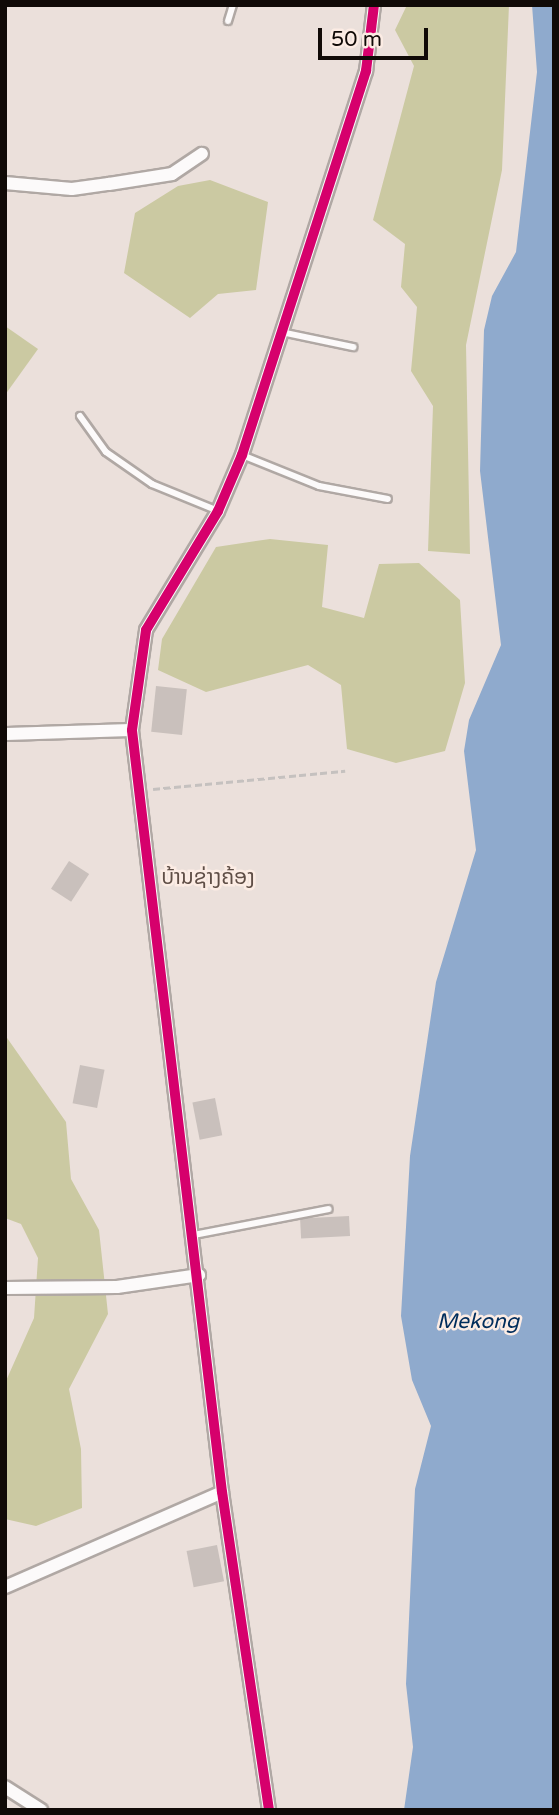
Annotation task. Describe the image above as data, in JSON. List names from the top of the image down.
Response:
{
  "districts": ["ບ້ານຊ່າງຄ້ອງ"],
  "water": ["Mekong"],
  "scale_bar": "50 m"
}
